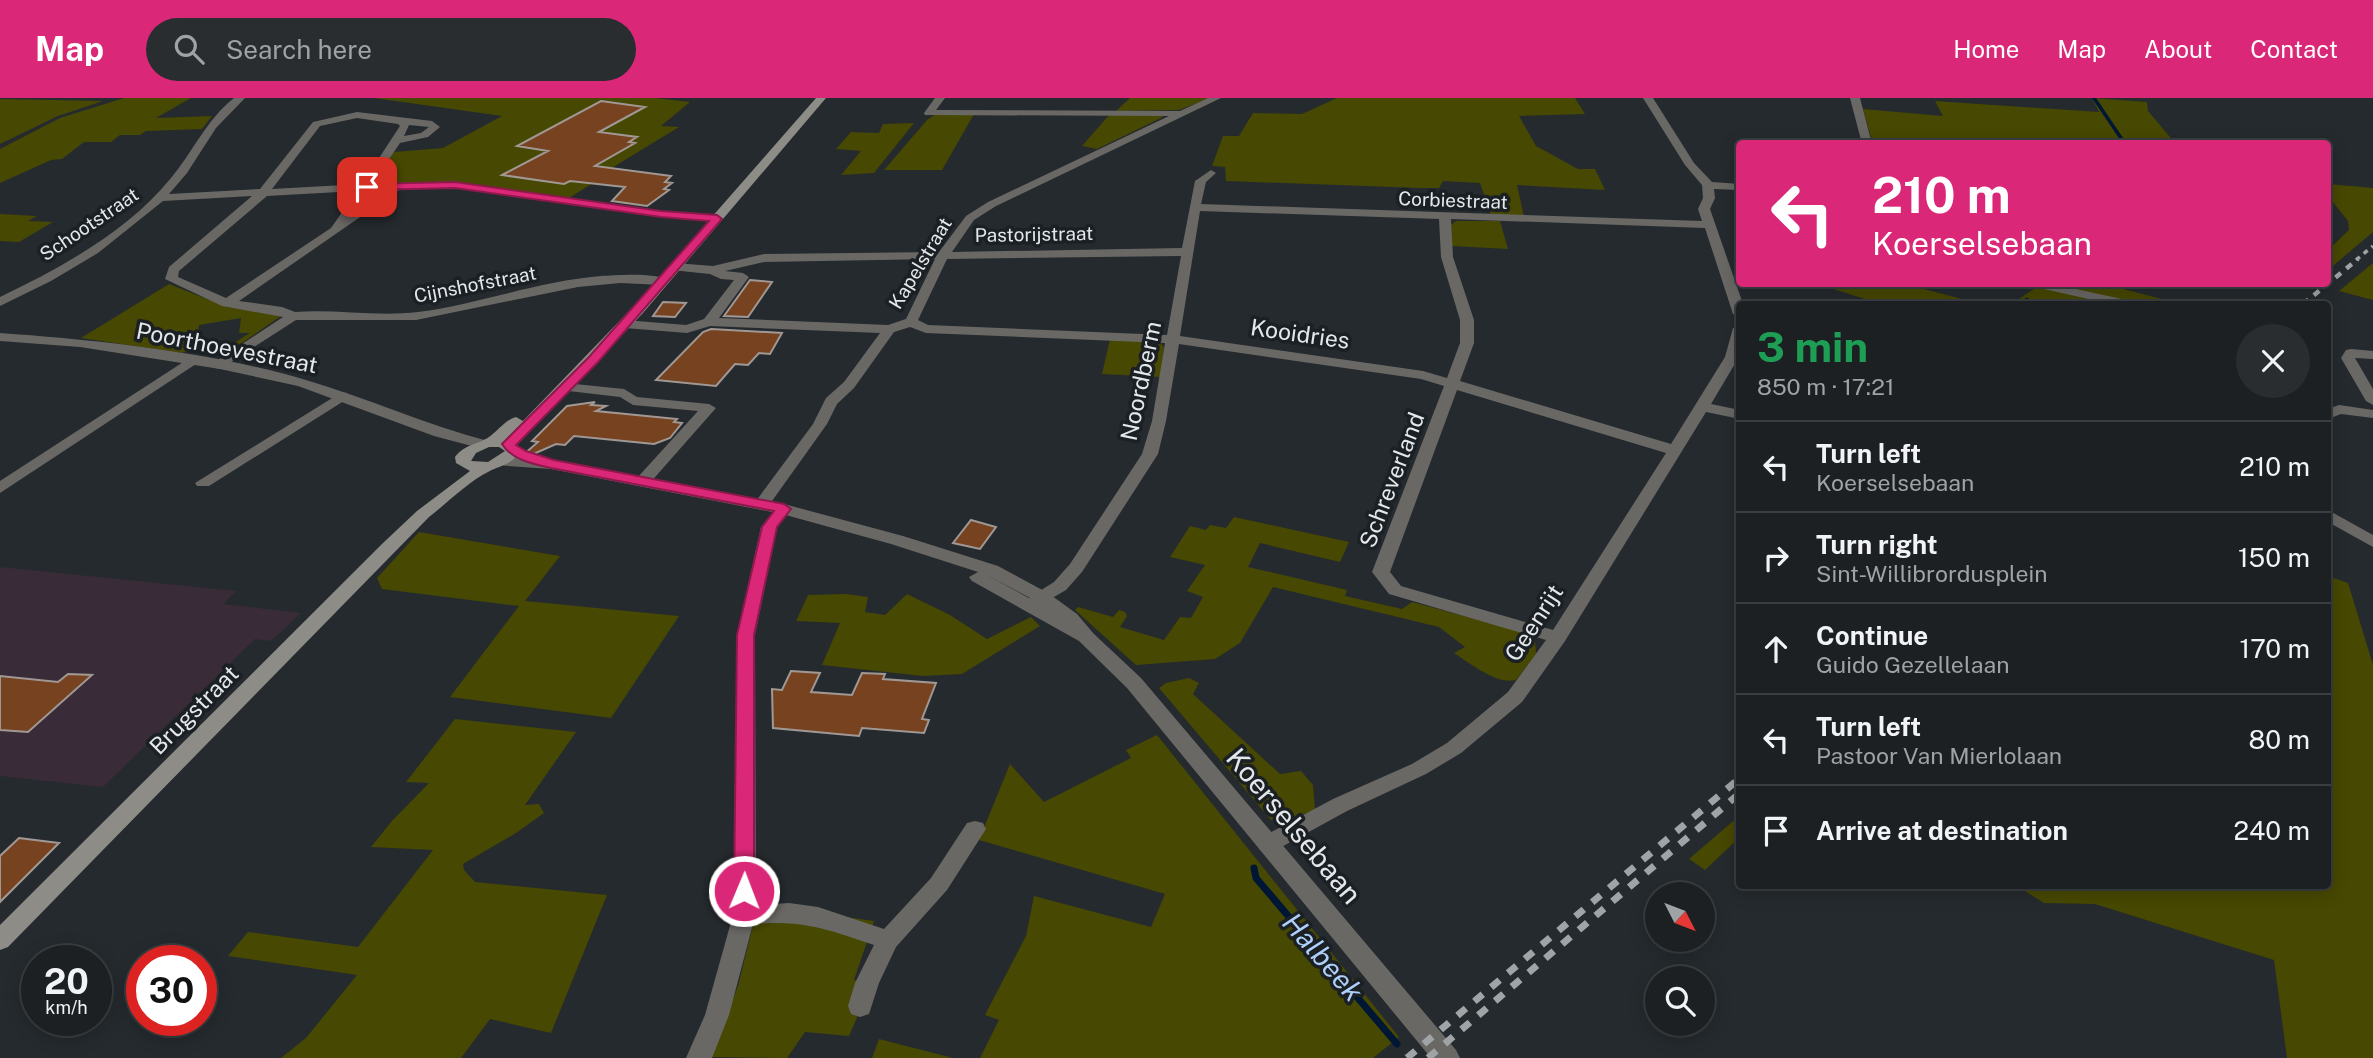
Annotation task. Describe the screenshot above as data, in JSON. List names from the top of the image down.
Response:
{
  "streets": {
    "main road": ["Brugstraat"],
    "street": [
      "Corbiestraat",
      "Schootstraat",
      "Pastorijstraat",
      "Kapelstraat",
      "Cijnshofstraat",
      "Kooidries",
      "Poorthoevestraat",
      "Noordberm",
      "Schreverland",
      "Geenrijt",
      "Koerselsebaan"
    ]
  },
  "crossings": [
    ["Corbiestraat", "Noordberm"],
    ["Corbiestraat", "Schreverland"],
    ["Pastorijstraat", "Kapelstraat"],
    ["Pastorijstraat", "Noordberm"],
    ["Kapelstraat", "Kooidries"],
    ["Kapelstraat", "Koerselsebaan"],
    ["Kooidries", "Noordberm"],
    ["Kooidries", "Schreverland"],
    ["Kooidries", "Geenrijt"],
    ["Poorthoevestraat", "Brugstraat"],
    ["Poorthoevestraat", "Koerselsebaan"],
    ["Noordberm", "Koerselsebaan"],
    ["Schreverland", "Geenrijt"],
    ["Geenrijt", "Koerselsebaan"],
    ["Brugstraat", "Koerselsebaan"]
  ],
  "water": ["Halbeek"],
  "north": "bottom right",
  "page": {
    "header": "Map",
    "search": "Search here",
    "nav": [
      "Home",
      "Map",
      "About",
      "Contact"
    ],
    "turn": ["210 m", "Koerselsebaan"],
    "heading": ["3 min", "850 m · 17:21"],
    "list": [
      {
        "name": "Turn left",
        "note": "Koerselsebaan",
        "value": "210 m"
      },
      {
        "name": "Turn right",
        "note": "Sint-Willibrordusplein",
        "value": "150 m"
      },
      {
        "name": "Continue",
        "note": "Guido Gezellelaan",
        "value": "170 m"
      },
      {
        "name": "Turn left",
        "note": "Pastoor Van Mierlolaan",
        "value": "80 m"
      },
      {
        "name": "Arrive at destination",
        "value": "240 m"
      }
    ],
    "speed": "20 km/h",
    "limit": "30"
  }
}
